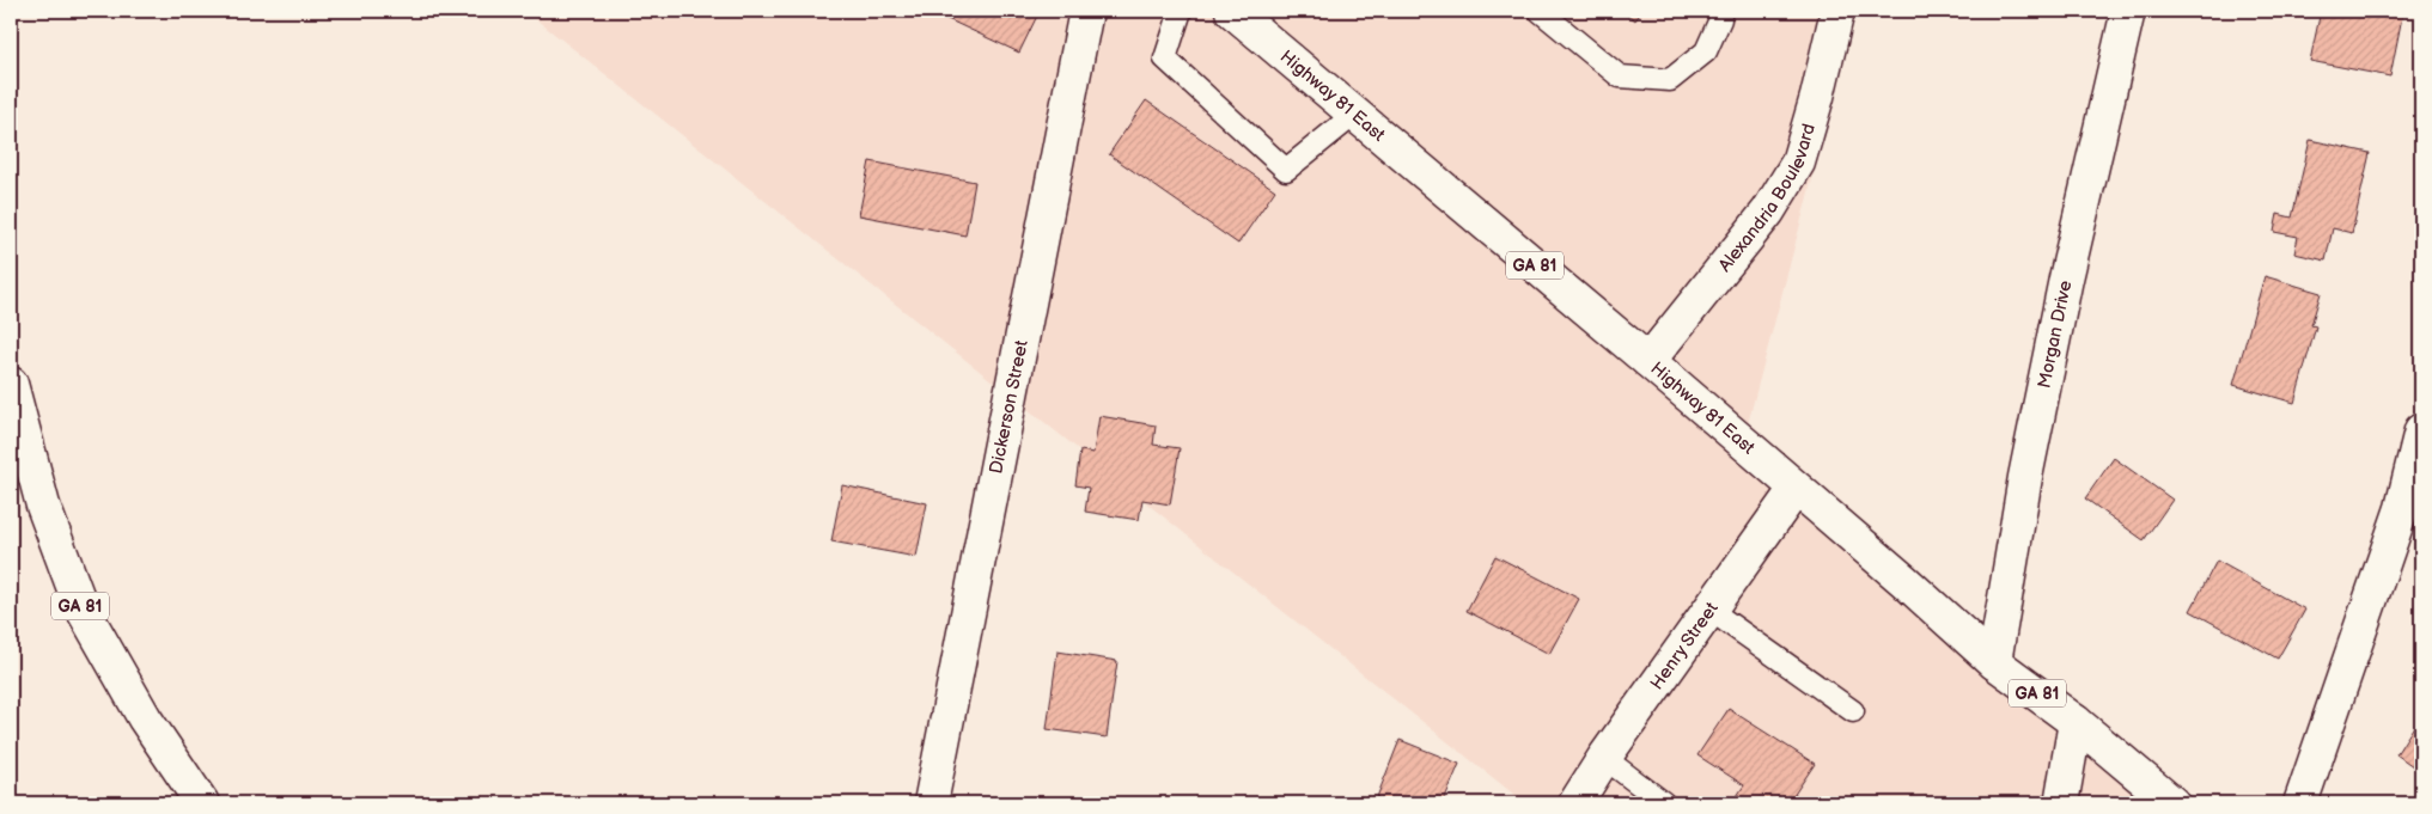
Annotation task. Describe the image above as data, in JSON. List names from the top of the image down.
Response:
{
  "streets": {
    "street": [
      "Highway 81 East",
      "Alexandria Boulevard",
      "GA 81",
      "Morgan Drive",
      "Dickerson Street",
      "Henry Street"
    ]
  },
  "crossings": [
    ["Highway 81 East", "Alexandria Boulevard"],
    ["Highway 81 East", "Morgan Drive"],
    ["Highway 81 East", "Henry Street"]
  ]
}
